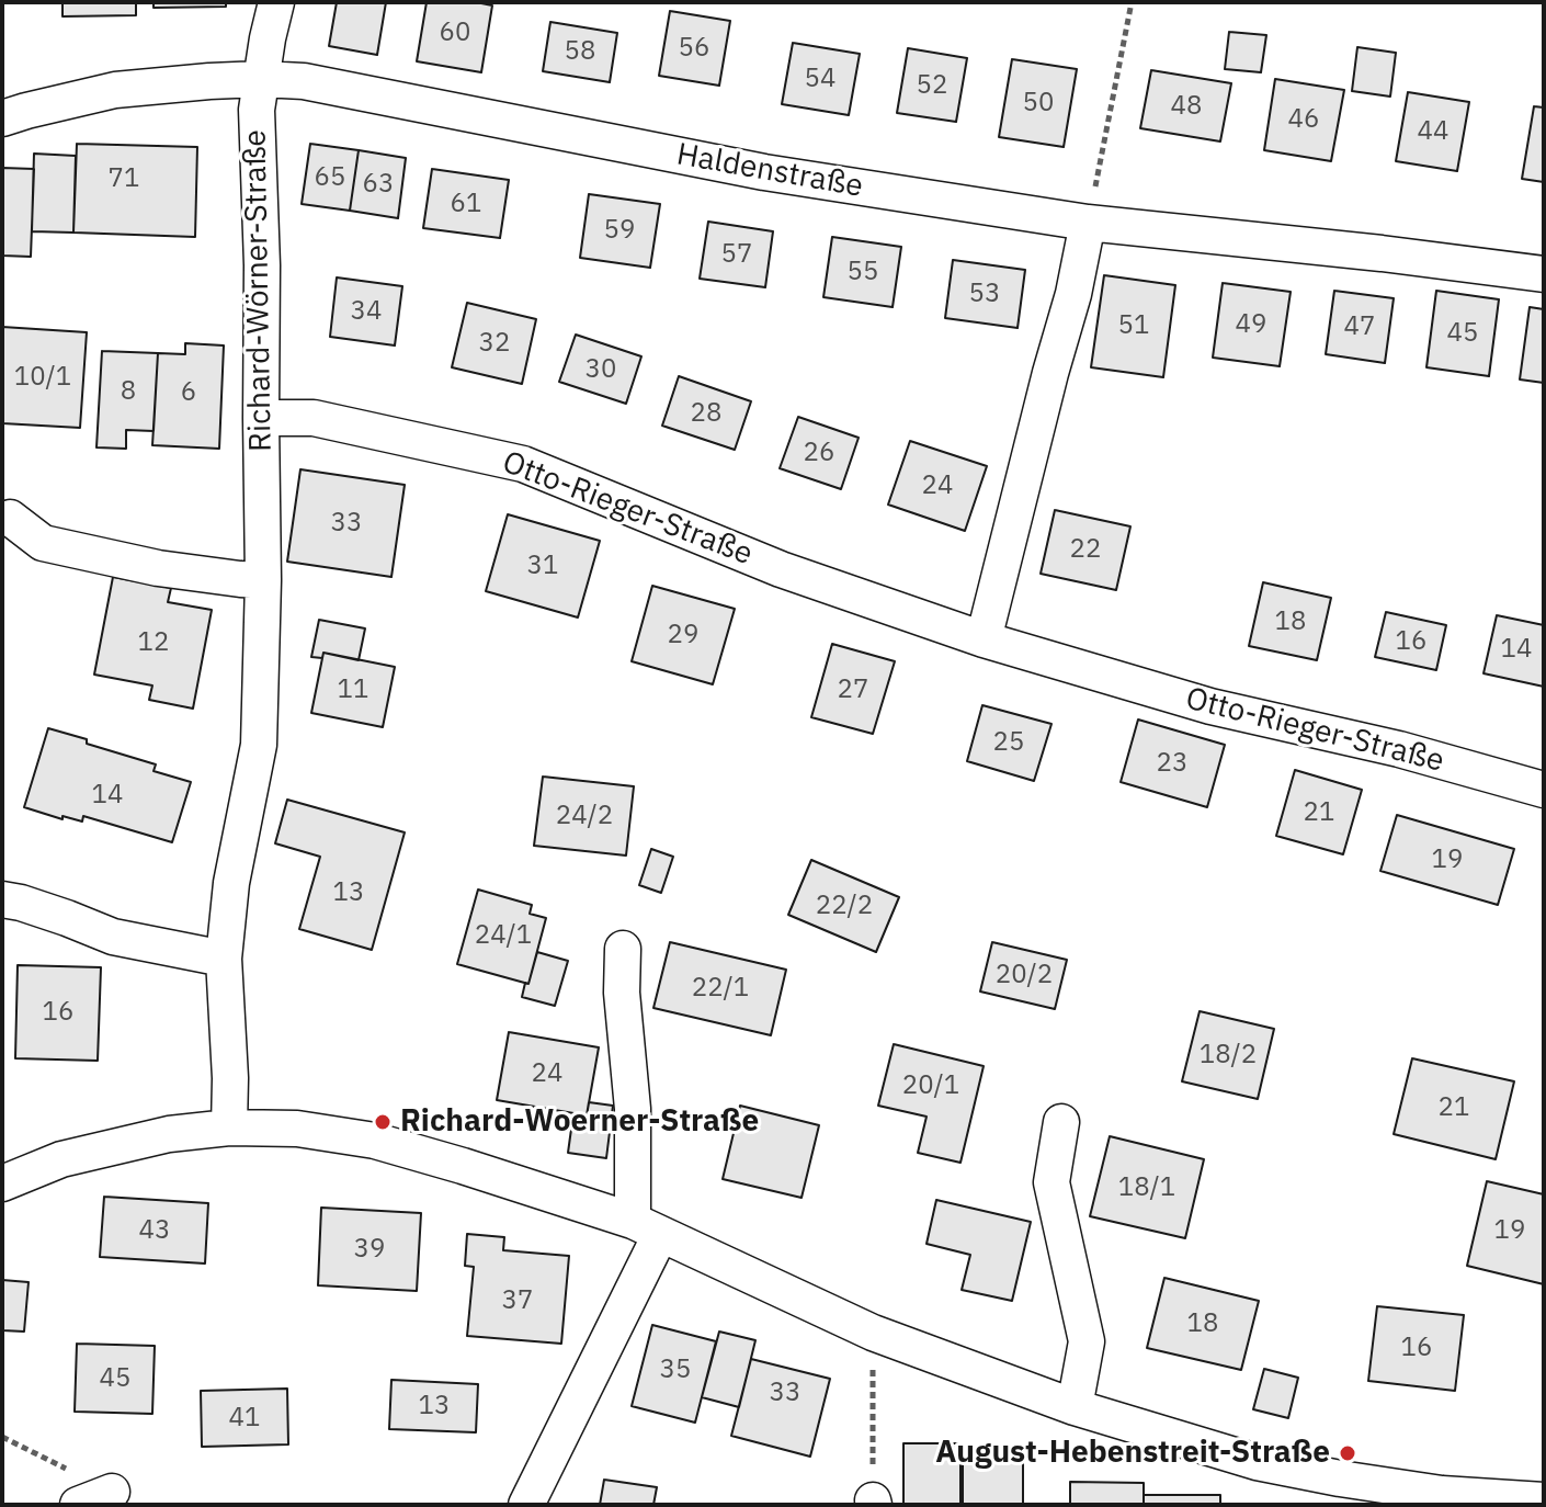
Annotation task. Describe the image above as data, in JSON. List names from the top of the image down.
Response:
{
  "streets": {
    "street": ["Haldenstraße", "Richard-Wörner-Straße", "Otto-Rieger-Straße"]
  },
  "crossings": [
    ["Haldenstraße", "Richard-Wörner-Straße"],
    ["Richard-Wörner-Straße", "Otto-Rieger-Straße"]
  ],
  "places": ["Richard-Woerner-Straße", "August-Hebenstreit-Straße"],
  "house_numbers": [
    "60",
    "56",
    "58",
    "54",
    "52",
    "50",
    "48",
    "46",
    "44",
    "65",
    "71",
    "63",
    "61",
    "59",
    "57",
    "55",
    "53",
    "34",
    "49",
    "51",
    "47",
    "45",
    "32",
    "30",
    "10/1",
    "8",
    "6",
    "28",
    "26",
    "24",
    "33",
    "22",
    "31",
    "18",
    "29",
    "16",
    "12",
    "14",
    "11",
    "27",
    "25",
    "23",
    "14",
    "21",
    "24/2",
    "19",
    "13",
    "22/2",
    "24/1",
    "20/2",
    "22/1",
    "16",
    "18/2",
    "24",
    "20/1",
    "21",
    "18/1",
    "43",
    "19",
    "39",
    "37",
    "18",
    "16",
    "35",
    "45",
    "33",
    "13",
    "41"
  ]
}
